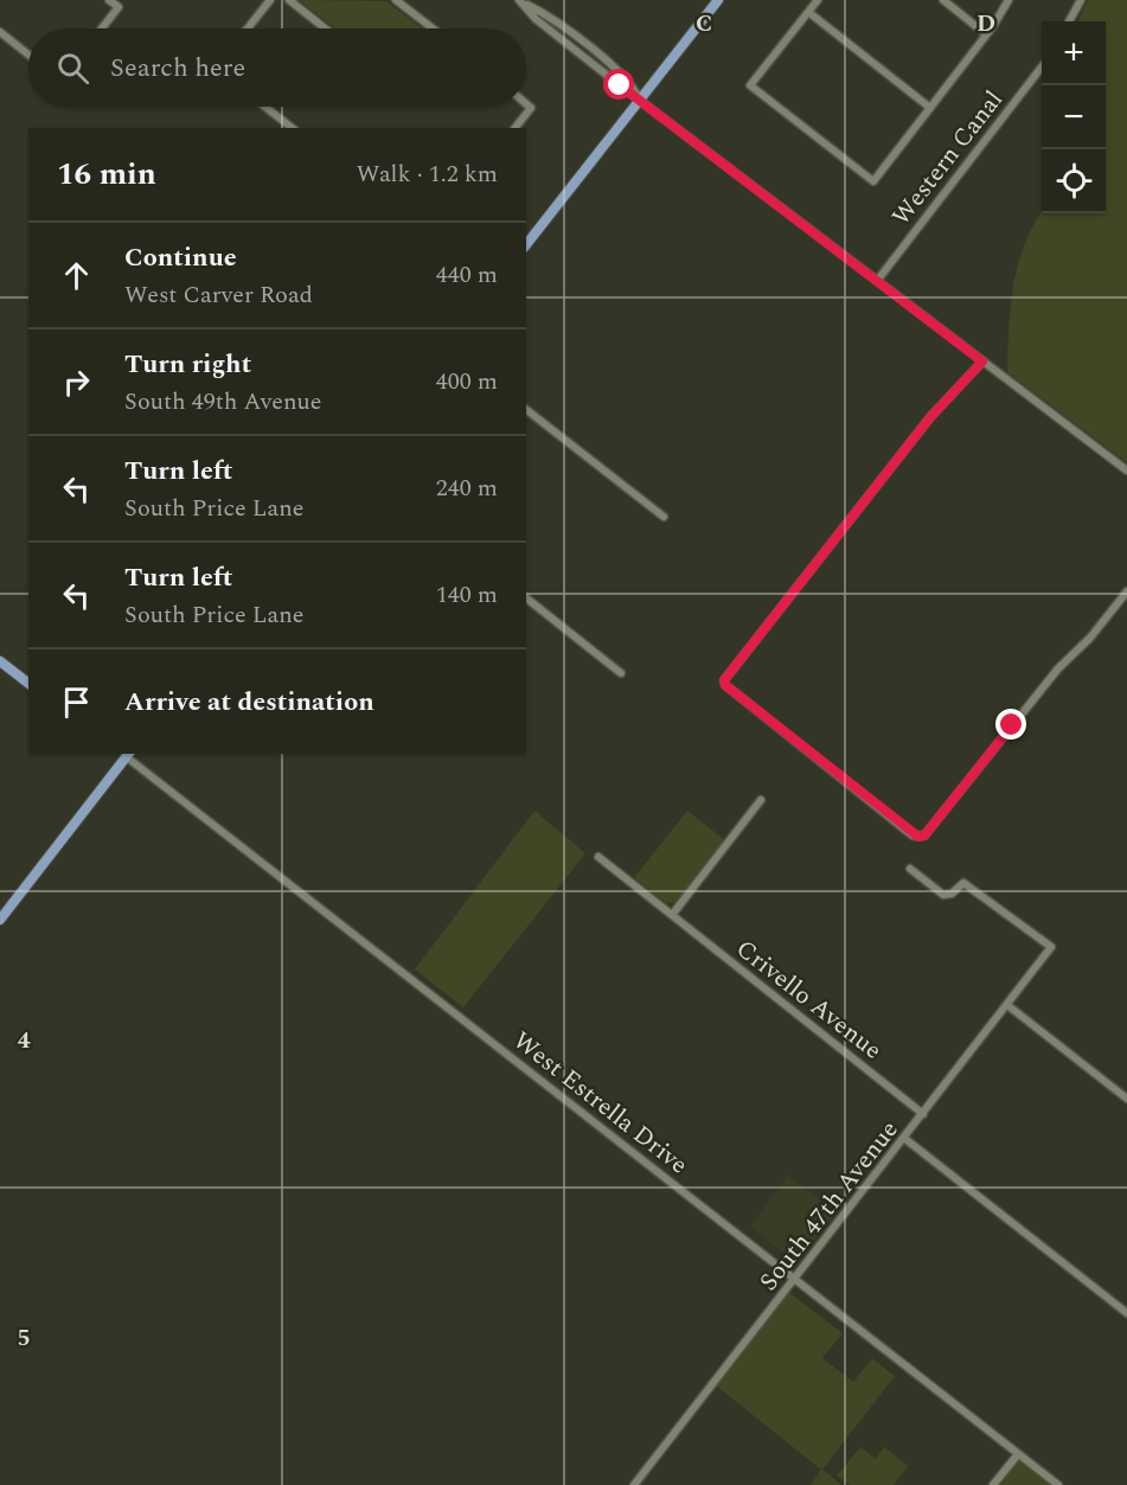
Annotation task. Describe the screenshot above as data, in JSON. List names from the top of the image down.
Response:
{
  "streets": {
    "street": [
      "Western Canal",
      "Crivello Avenue",
      "West Estrella Drive",
      "South 47th Avenue"
    ]
  },
  "crossings": [
    ["Crivello Avenue", "South 47th Avenue"],
    ["West Estrella Drive", "South 47th Avenue"]
  ],
  "page": {
    "map_buttons": ["+", "−"],
    "search": "Search here",
    "heading": ["16 min", "Walk · 1.2 km"],
    "list": [
      ["Continue", "West Carver Road", "440 m"],
      ["Turn right", "South 49th Avenue", "400 m"],
      ["Turn left", "South Price Lane", "240 m"],
      ["Turn left", "South Price Lane", "140 m"],
      "Arrive at destination"
    ]
  },
  "grid": {
    "columns": ["C", "D"],
    "rows": ["4", "5"]
  }
}
